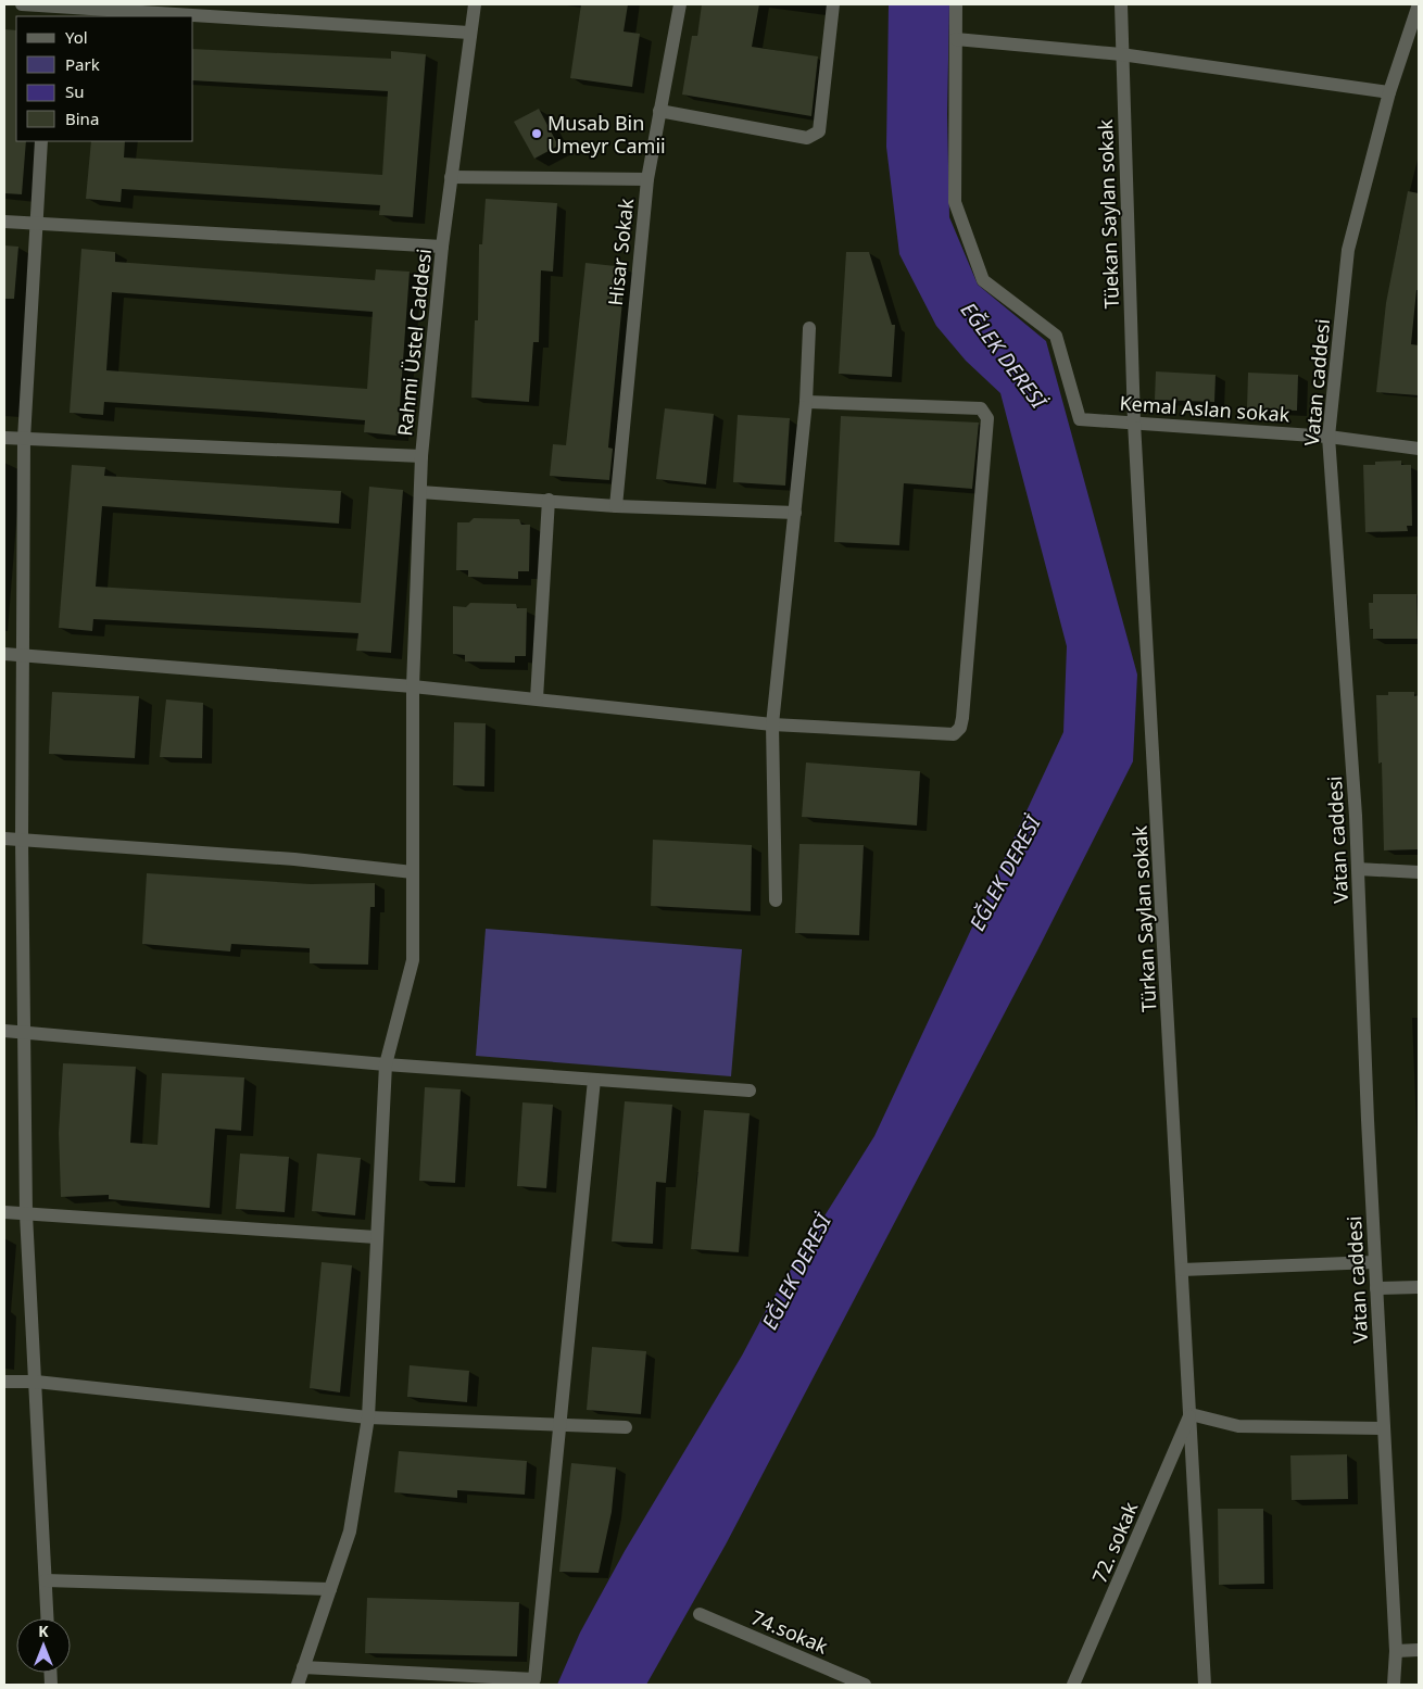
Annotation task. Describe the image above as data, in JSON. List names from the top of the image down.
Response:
{
  "streets": {
    "street": [
      "Tüekan Saylan sokak",
      "Hisar Sokak",
      "Rahmi Üstel Caddesi",
      "Vatan caddesi",
      "Kemal Aslan sokak",
      "Türkan Saylan sokak",
      "72. sokak",
      "74.sokak"
    ]
  },
  "crossings": [
    ["Tüekan Saylan sokak", "Kemal Aslan sokak"],
    ["Tüekan Saylan sokak", "Türkan Saylan sokak"],
    ["Vatan caddesi", "Kemal Aslan sokak"],
    ["Kemal Aslan sokak", "Türkan Saylan sokak"],
    ["Türkan Saylan sokak", "72. sokak"]
  ],
  "water": ["EĞLEK DERESİ"],
  "places": ["Musab Bin Umeyr Camii"],
  "legend": [
    "Yol",
    "Park",
    "Su",
    "Bina"
  ],
  "north": "top"
}
